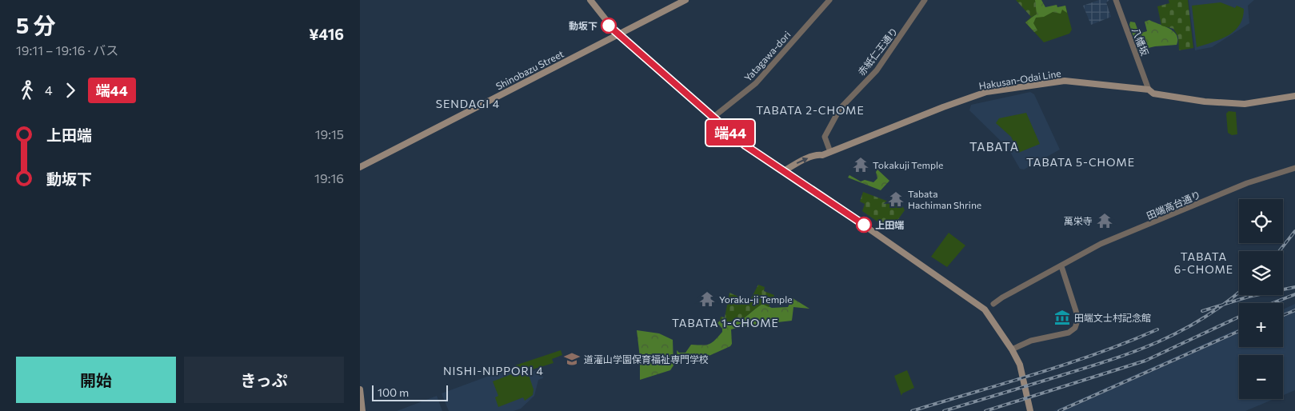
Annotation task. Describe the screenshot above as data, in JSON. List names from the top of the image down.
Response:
{
  "streets": {
    "main road": ["Shinobazu Street", "Hakusan-Odai Line"],
    "street": [
      "八幡坂",
      "赤紙仁王通り",
      "Yatagawa-dori",
      "田端高台通り"
    ]
  },
  "crossings": [
    ["八幡坂", "Hakusan-Odai Line"],
    ["赤紙仁王通り", "Hakusan-Odai Line"]
  ],
  "districts": [
    "SENDAGI 4",
    "TABATA 2-CHOME",
    "TABATA",
    "TABATA 5-CHOME",
    "TABATA 6-CHOME",
    "TABATA 1-CHOME",
    "NISHI-NIPPORI 4"
  ],
  "places": {
    "other": ["動坂下", "上田端"],
    "temple": [
      "Tokakuji Temple",
      "Tabata Hachiman Shrine",
      "萬栄寺",
      "Yoraku-ji Temple"
    ],
    "museum": ["田端文士村記念館"],
    "school or university": ["道灌山学園保育福祉専門学校"]
  },
  "lines": ["bus line 端44"],
  "scale_bar": "100 m",
  "page": {
    "heading": ["5 分", "19:11 – 19:16 · バス", "¥416"],
    "on_map": "端44",
    "legs": ["4", "端44"],
    "list": [
      {
        "name": "上田端",
        "value": "19:15"
      },
      {
        "name": "動坂下",
        "value": "19:16"
      }
    ],
    "map_buttons": ["+", "−"],
    "buttons": ["開始", "きっぷ"],
    "scale": "100 m"
  }
}
